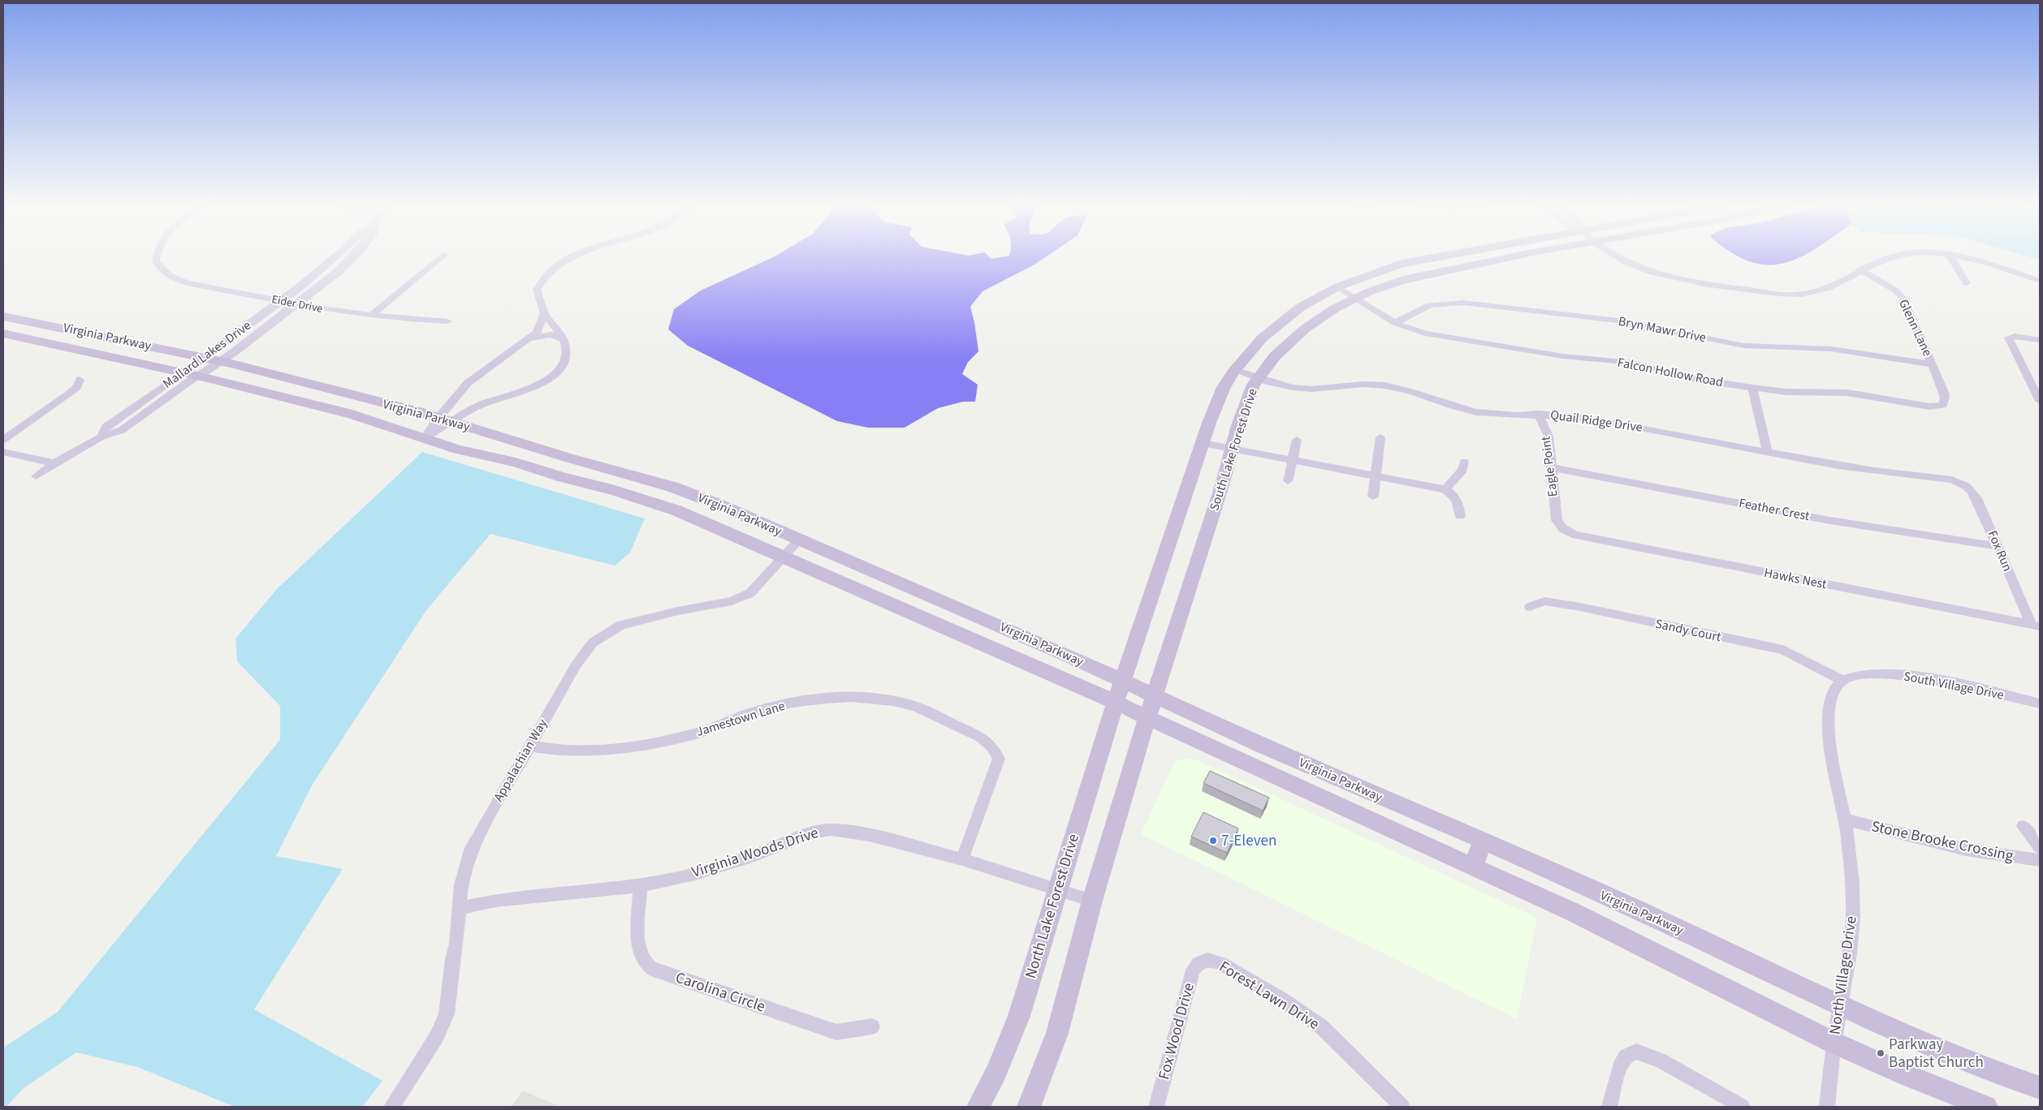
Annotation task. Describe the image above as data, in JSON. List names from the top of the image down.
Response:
{
  "streets": {
    "main road": ["Virginia Parkway", "South Lake Forest Drive", "North Lake Forest Drive"],
    "street": [
      "Eider Drive",
      "Glenn Lane",
      "Bryn Mawr Drive",
      "Mallard Lakes Drive",
      "Falcon Hollow Road",
      "Quail Ridge Drive",
      "Eagle Point",
      "Feather Crest",
      "Fox Run",
      "Hawks Nest",
      "Sandy Court",
      "South Village Drive",
      "Jamestown Lane",
      "Appalachian Way",
      "Stone Brooke Crossing",
      "Virginia Woods Drive",
      "North Village Drive",
      "Carolina Circle",
      "Forest Lawn Drive",
      "Fox Wood Drive"
    ]
  },
  "crossings": [
    ["Eider Drive", "Mallard Lakes Drive"],
    ["Glenn Lane", "Bryn Mawr Drive"],
    ["Glenn Lane", "Falcon Hollow Road"],
    ["Bryn Mawr Drive", "Falcon Hollow Road"],
    ["Virginia Parkway", "Mallard Lakes Drive"],
    ["Virginia Parkway", "South Lake Forest Drive"],
    ["Virginia Parkway", "Appalachian Way"],
    ["Virginia Parkway", "North Lake Forest Drive"],
    ["Virginia Parkway", "North Village Drive"],
    ["Falcon Hollow Road", "South Lake Forest Drive"],
    ["Quail Ridge Drive", "South Lake Forest Drive"],
    ["Quail Ridge Drive", "Eagle Point"],
    ["Quail Ridge Drive", "Fox Run"],
    ["South Lake Forest Drive", "North Lake Forest Drive"],
    ["Eagle Point", "Feather Crest"],
    ["Eagle Point", "Hawks Nest"],
    ["Feather Crest", "Fox Run"],
    ["Fox Run", "Hawks Nest"],
    ["Sandy Court", "South Village Drive"],
    ["Jamestown Lane", "Appalachian Way"],
    ["Jamestown Lane", "Virginia Woods Drive"],
    ["Appalachian Way", "Virginia Woods Drive"],
    ["Stone Brooke Crossing", "North Village Drive"],
    ["Virginia Woods Drive", "North Lake Forest Drive"],
    ["Virginia Woods Drive", "Carolina Circle"],
    ["Forest Lawn Drive", "Fox Wood Drive"]
  ],
  "places": ["7-Eleven", "Parkway Baptist Church"]
}
